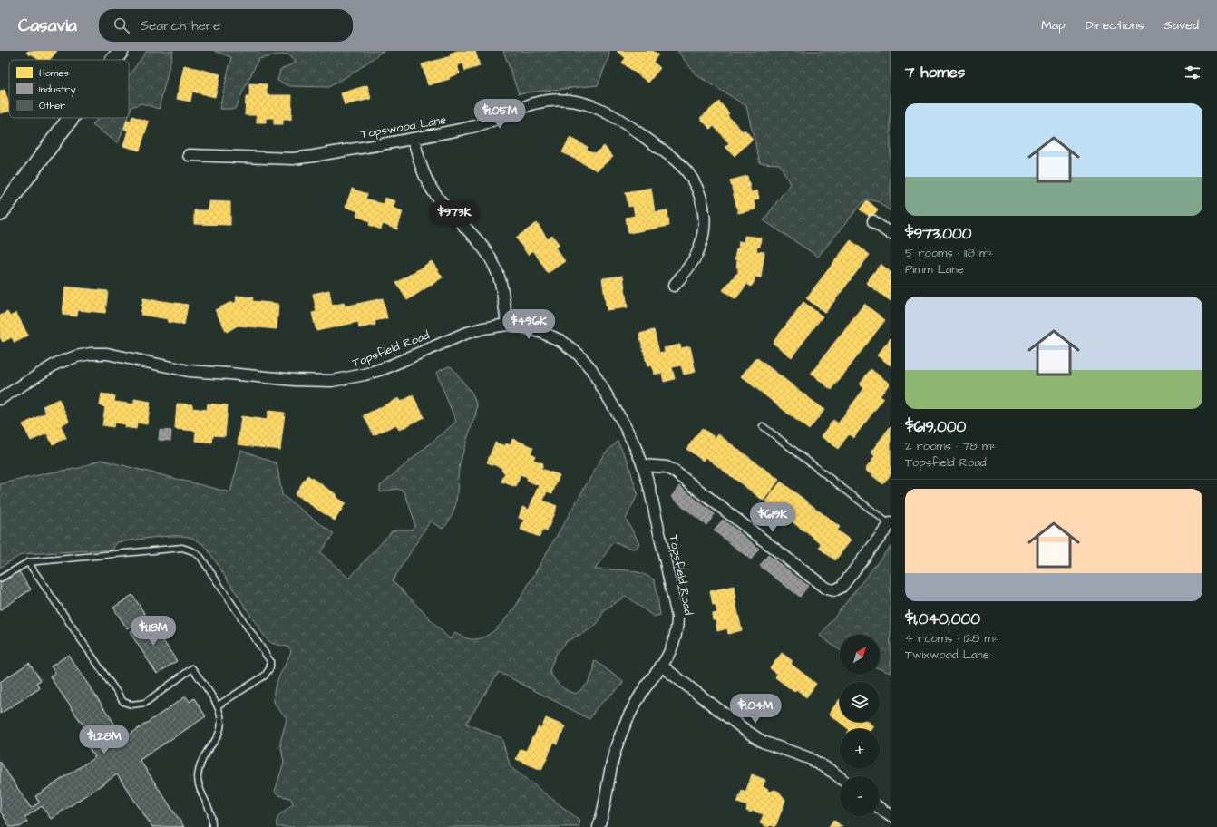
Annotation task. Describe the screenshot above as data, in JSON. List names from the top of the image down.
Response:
{
  "streets": {
    "street": ["Topswood Lane", "Topsfield Road"]
  },
  "legend": ["Homes", "Industry", "Other"],
  "north": "top right",
  "page": {
    "header": "Casavia",
    "search": "Search here",
    "nav": ["Map", "Directions", "Saved"],
    "heading": "7 homes",
    "list": [
      {
        "name": "$973,000",
        "note": "5 rooms · 118 m² · Pimm Lane"
      },
      {
        "name": "$619,000",
        "note": "2 rooms · 78 m² · Topsfield Road"
      },
      {
        "name": "$1,040,000",
        "note": "4 rooms · 128 m² · Twixwood Lane"
      }
    ],
    "price": [
      "$1.05M",
      "$973K",
      "$496K",
      "$619K",
      "$1.18M",
      "$1.04M",
      "$1.28M"
    ],
    "map_buttons": ["+", "−"]
  }
}
